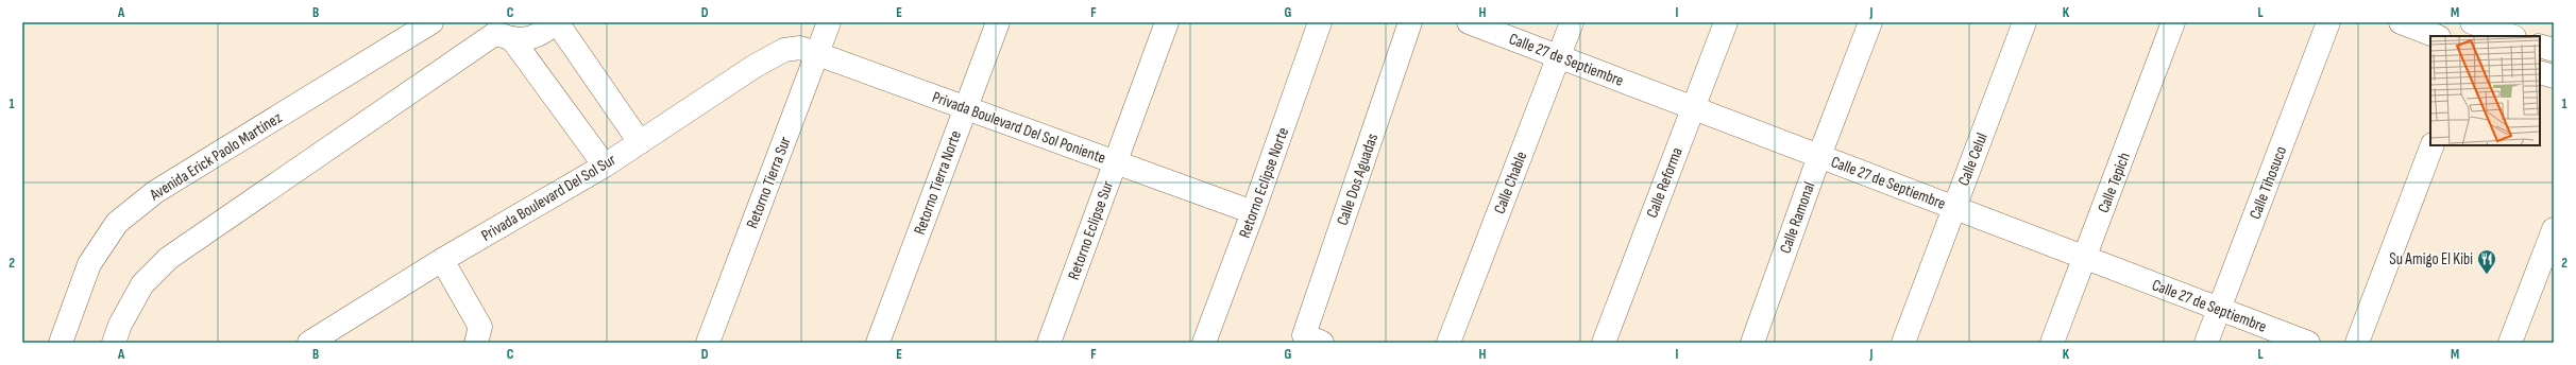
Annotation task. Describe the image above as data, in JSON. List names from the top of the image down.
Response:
{
  "streets": {
    "street": [
      "Calle 27 de Septiembre",
      "Privada Boulevard Del Sol Poniente",
      "Avenida Erick Paolo Martínez",
      "Calle Celul",
      "Calle Dos Aguadas",
      "Retorno Tierra Sur",
      "Retorno Tierra Norte",
      "Retorno Eclipse Norte",
      "Calle Chable",
      "Calle Reforma",
      "Calle Tepich",
      "Calle Tihosuco",
      "Privada Boulevard Del Sol Sur",
      "Calle Ramonal",
      "Retorno Eclipse Sur"
    ]
  },
  "crossings": [
    ["Calle 27 de Septiembre", "Calle Celul"],
    ["Calle 27 de Septiembre", "Calle Chable"],
    ["Calle 27 de Septiembre", "Calle Reforma"],
    ["Calle 27 de Septiembre", "Calle Tepich"],
    ["Calle 27 de Septiembre", "Calle Tihosuco"],
    ["Calle 27 de Septiembre", "Calle Ramonal"],
    ["Privada Boulevard Del Sol Poniente", "Retorno Tierra Sur"],
    ["Privada Boulevard Del Sol Poniente", "Retorno Tierra Norte"],
    ["Privada Boulevard Del Sol Poniente", "Retorno Eclipse Norte"],
    ["Privada Boulevard Del Sol Poniente", "Privada Boulevard Del Sol Sur"],
    ["Privada Boulevard Del Sol Poniente", "Retorno Eclipse Sur"]
  ],
  "places": {
    "restaurant": ["Su Amigo El Kibi"]
  },
  "grid": {
    "columns": [
      "A",
      "B",
      "C",
      "D",
      "E",
      "F",
      "G",
      "H",
      "I",
      "J",
      "K",
      "L",
      "M"
    ],
    "rows": ["1", "2"]
  }
}
